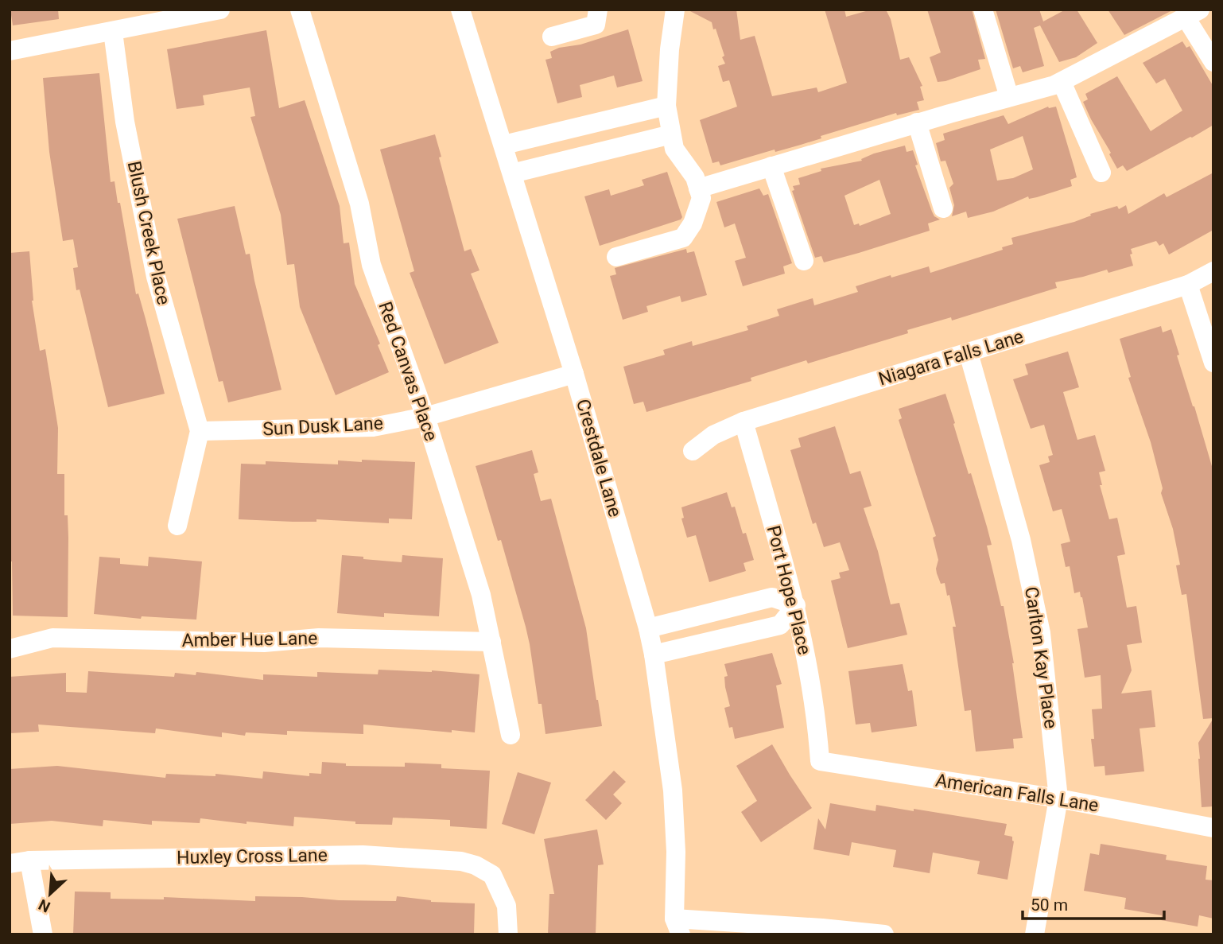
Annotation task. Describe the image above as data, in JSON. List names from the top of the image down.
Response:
{
  "streets": {
    "street": [
      "Blush Creek Place",
      "Niagara Falls Lane",
      "Red Canvas Place",
      "Sun Dusk Lane",
      "Crestdale Lane",
      "Port Hope Place",
      "Amber Hue Lane",
      "Carlton Kay Place",
      "American Falls Lane",
      "Huxley Cross Lane"
    ]
  },
  "crossings": [
    ["Blush Creek Place", "Sun Dusk Lane"],
    ["Niagara Falls Lane", "Port Hope Place"],
    ["Niagara Falls Lane", "Carlton Kay Place"],
    ["Red Canvas Place", "Sun Dusk Lane"],
    ["Red Canvas Place", "Amber Hue Lane"],
    ["Sun Dusk Lane", "Crestdale Lane"],
    ["Port Hope Place", "American Falls Lane"],
    ["Carlton Kay Place", "American Falls Lane"]
  ],
  "scale_bar": "50 m",
  "north": "bottom left"
}
